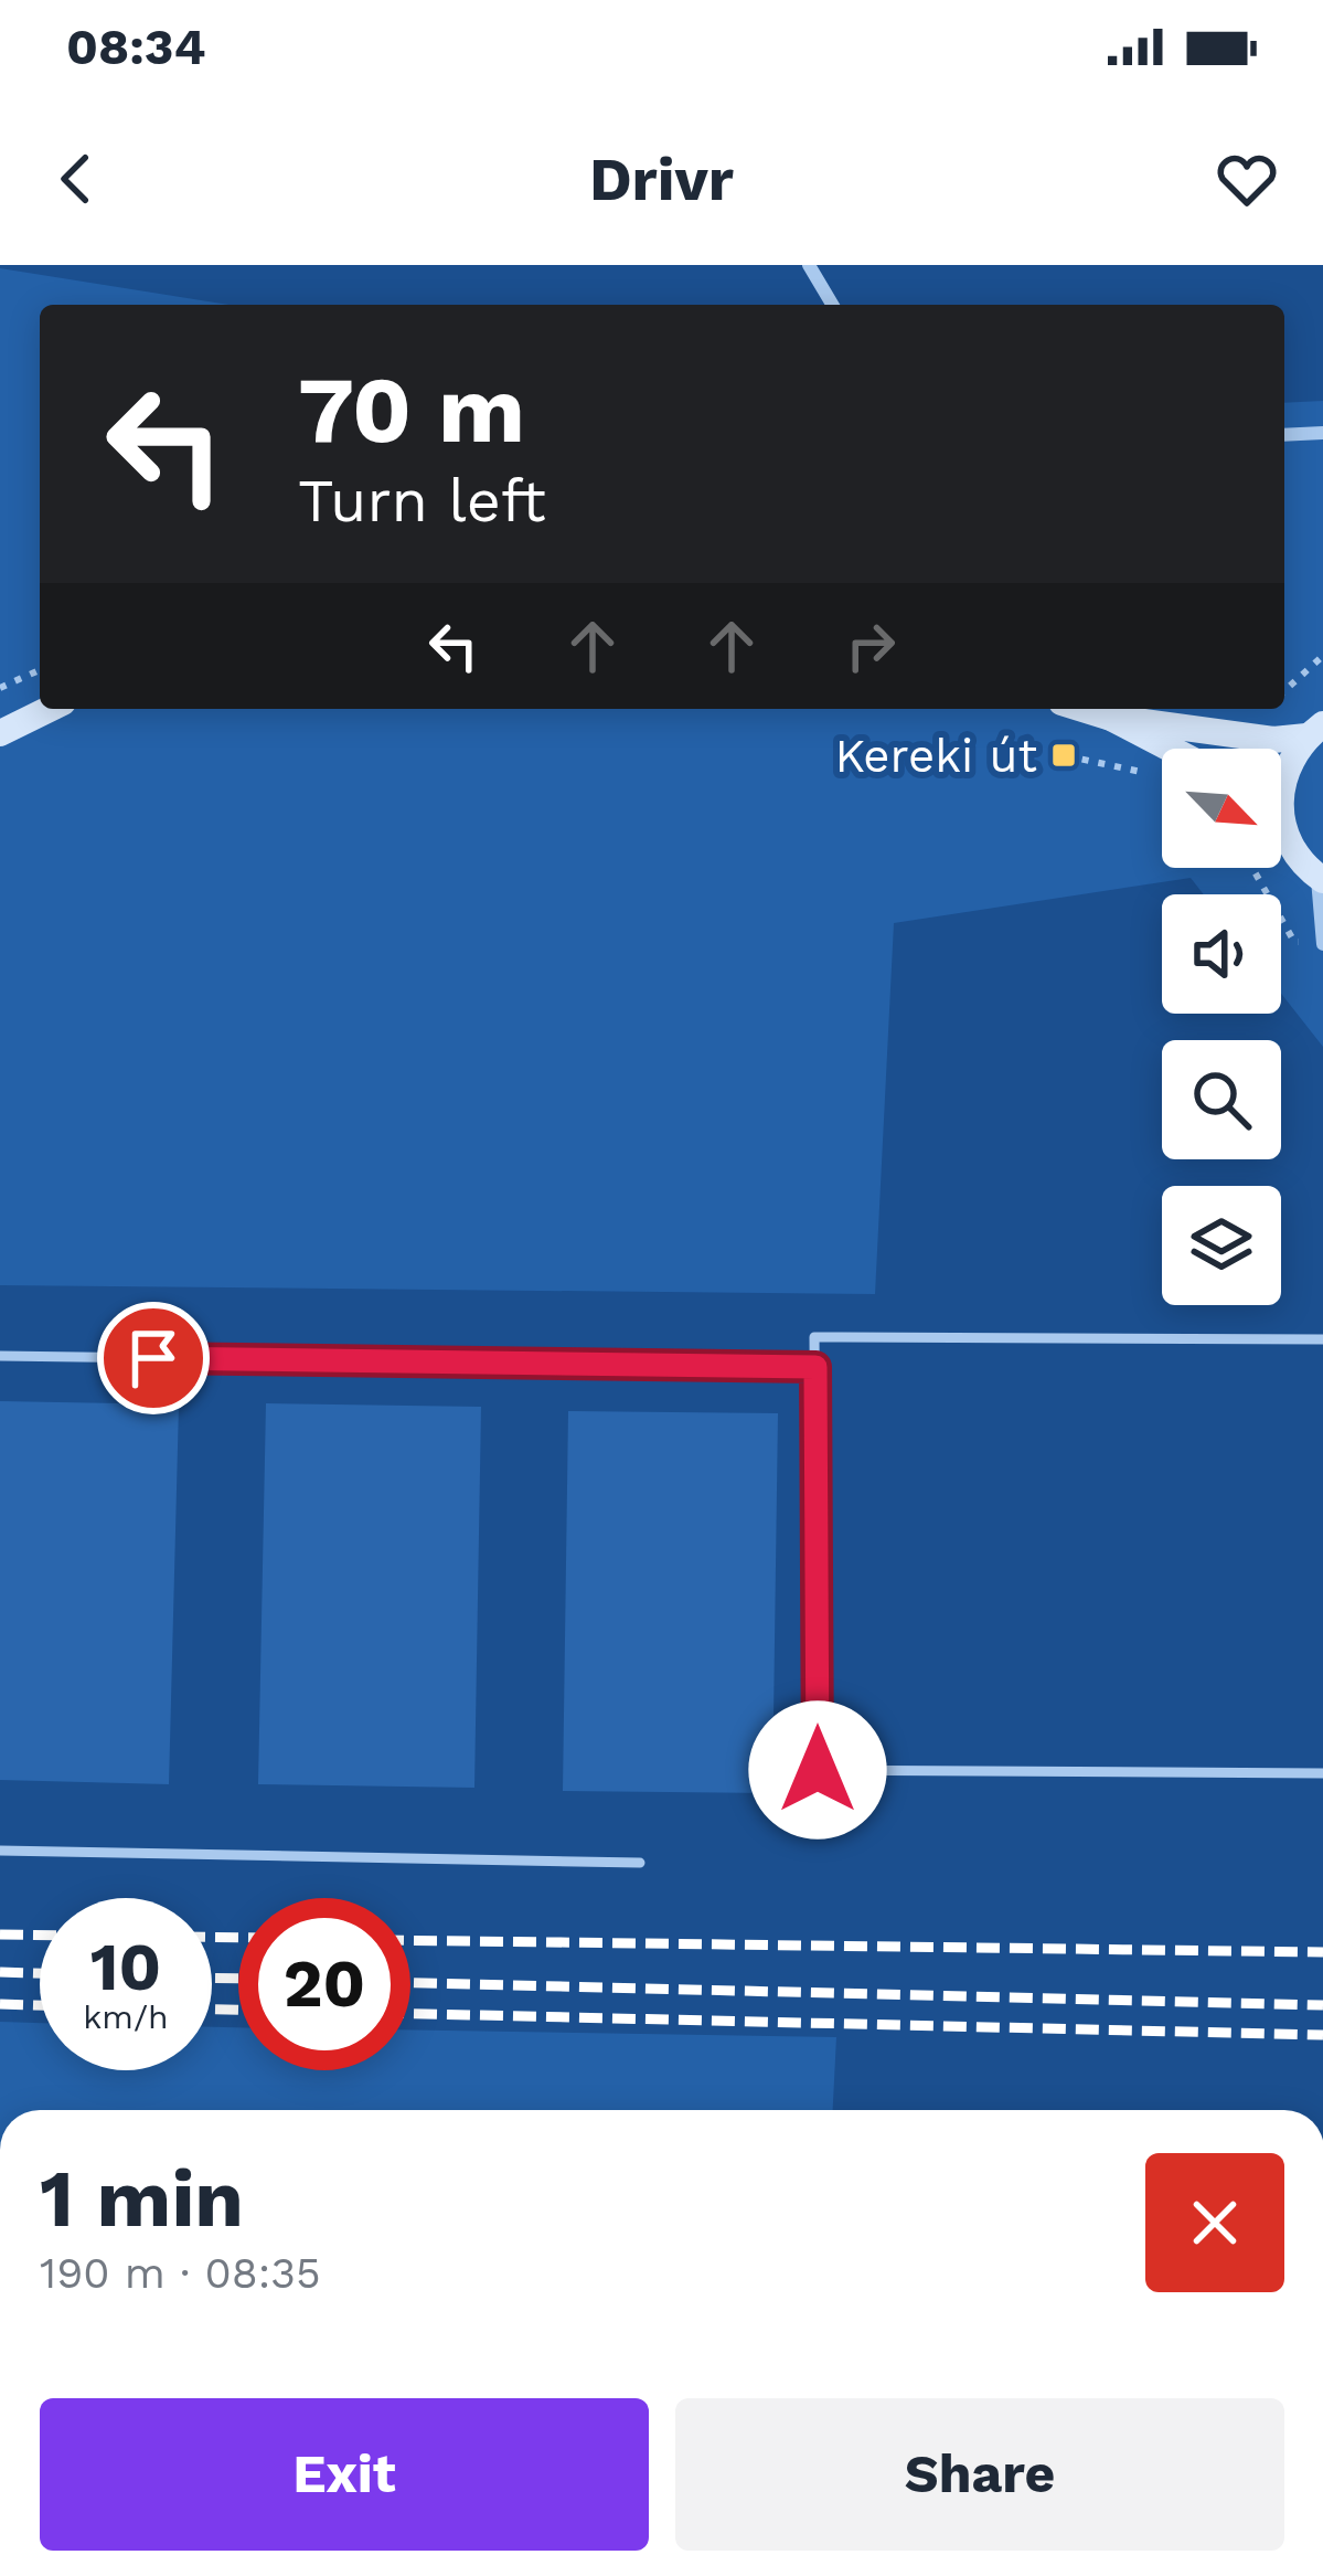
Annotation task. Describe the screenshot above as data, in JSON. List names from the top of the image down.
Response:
{
  "places": {
    "transit": ["Kereki út"]
  },
  "north": "bottom right",
  "page": {
    "status": "08:34",
    "header": "Drivr",
    "turn": ["70 m", "Turn left"],
    "speed": "10 km/h",
    "limit": "20",
    "heading": ["1 min", "190 m · 08:35"],
    "buttons": ["Exit", "Share"]
  }
}
